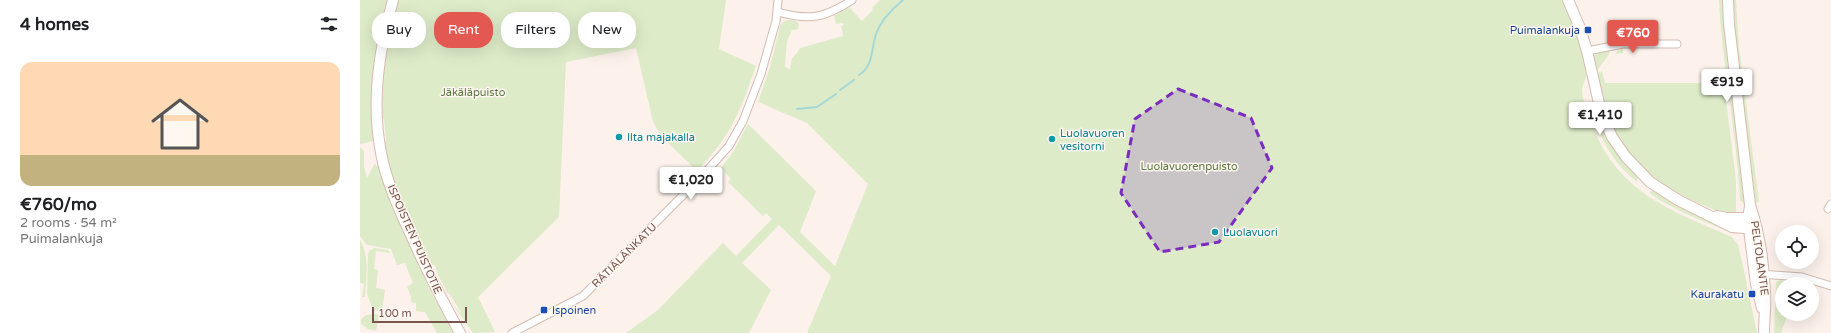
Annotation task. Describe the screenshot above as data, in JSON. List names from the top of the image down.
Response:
{
  "streets": {
    "street": ["ISPOISTEN PUISTOTIE", "RÄTIÄLÄNKATU", "PELTOLANTIE"]
  },
  "parks": ["Jäkäläpuisto", "Luolavuorenpuisto"],
  "places": {
    "transit": ["Puimalankuja", "Kaurakatu", "Ispoinen"],
    "other": ["Ilta majakalla", "Luolavuoren vesitorni", "Luolavuori"]
  },
  "scale_bar": "100 m",
  "page": {
    "heading": "4 homes",
    "chip": [
      "Buy",
      "Rent",
      "Filters",
      "New"
    ],
    "price": [
      "€760",
      "€919",
      "€1,410",
      "€1,020"
    ],
    "list": [
      {
        "name": "€760/mo",
        "note": "2 rooms · 54 m² · Puimalankuja"
      }
    ],
    "scale": "100 m"
  }
}
